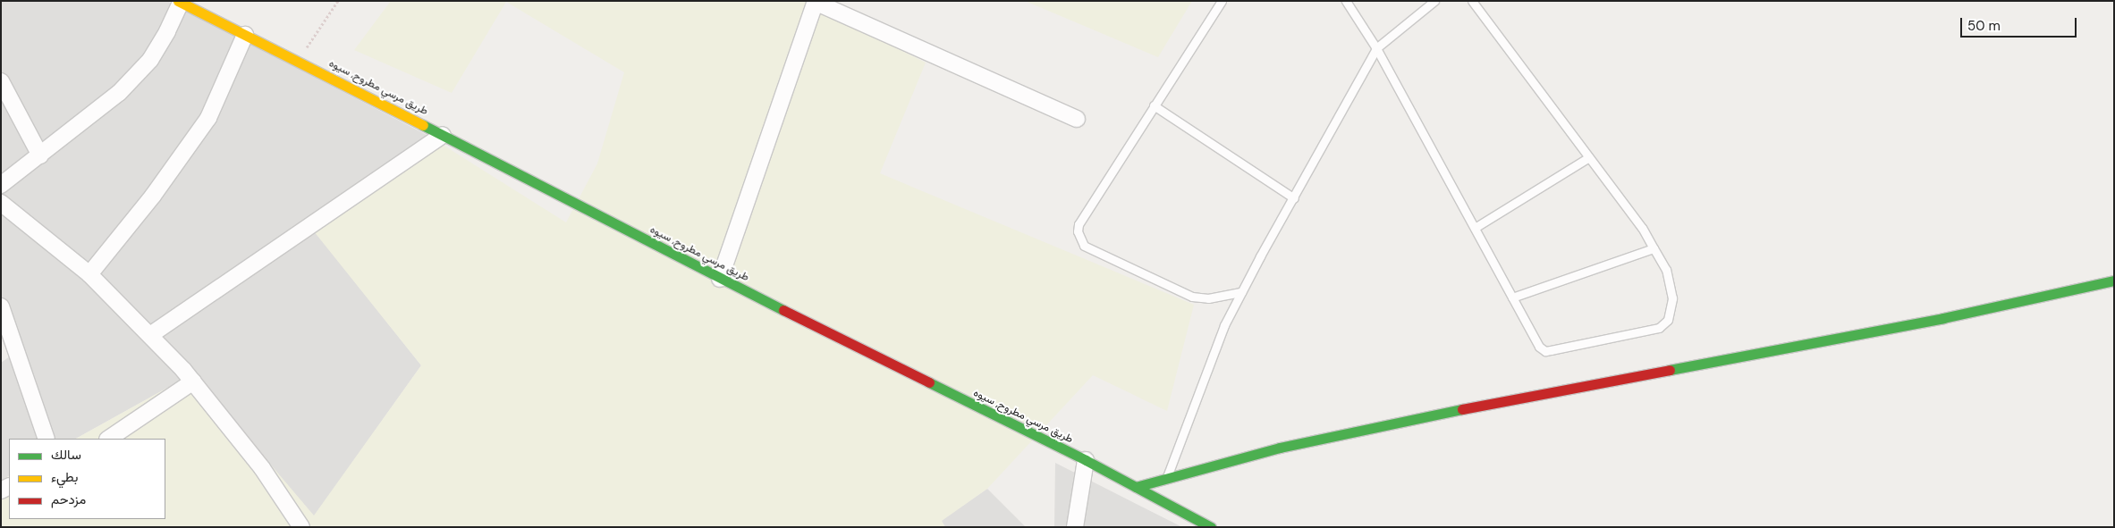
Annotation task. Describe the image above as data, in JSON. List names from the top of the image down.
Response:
{
  "streets": {
    "street": ["طريق مرسي مطروح, سيوه"]
  },
  "legend": ["سالك", "بطيء", "مزدحم"],
  "scale_bar": "50 m"
}
